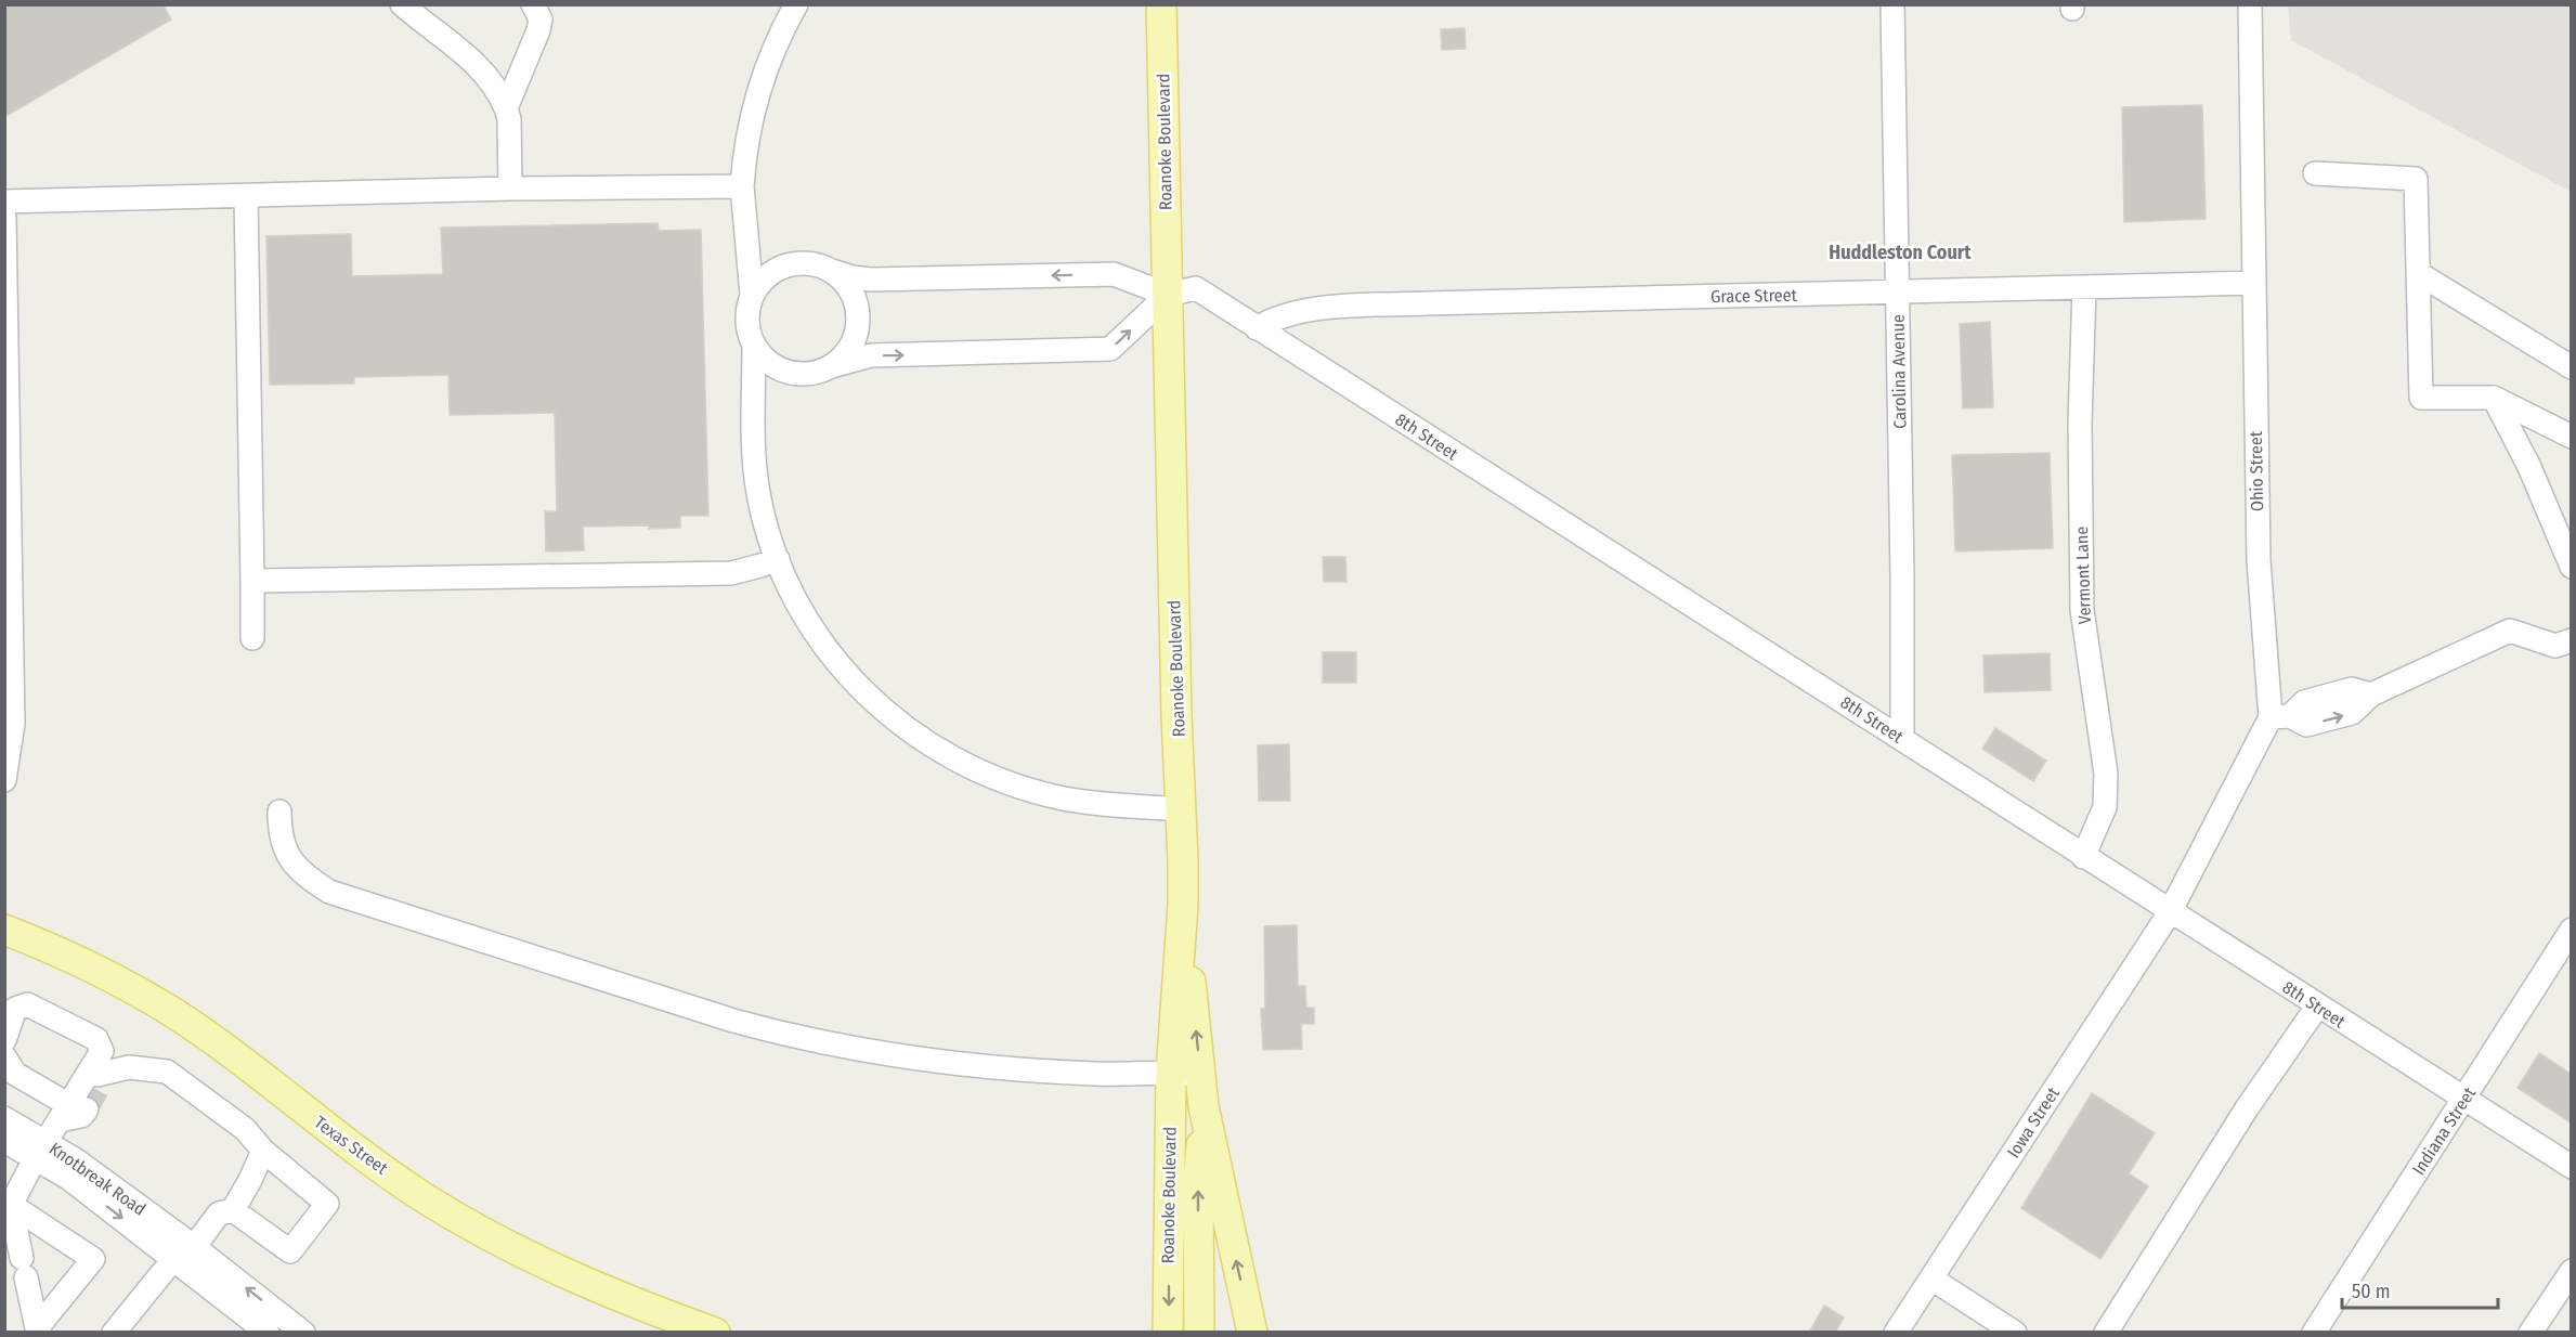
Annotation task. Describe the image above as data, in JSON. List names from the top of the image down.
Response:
{
  "streets": {
    "main road": ["Roanoke Boulevard", "Texas Street"],
    "street": [
      "Grace Street",
      "Carolina Avenue",
      "8th Street",
      "Ohio Street",
      "Vermont Lane",
      "Iowa Street",
      "Indiana Street",
      "Knotbreak Road"
    ]
  },
  "crossings": [
    ["Roanoke Boulevard", "8th Street"],
    ["Grace Street", "Carolina Avenue"],
    ["Grace Street", "8th Street"],
    ["Grace Street", "Ohio Street"],
    ["Grace Street", "Vermont Lane"],
    ["Carolina Avenue", "8th Street"],
    ["8th Street", "Vermont Lane"],
    ["8th Street", "Iowa Street"],
    ["8th Street", "Indiana Street"]
  ],
  "districts": ["Huddleston Court"],
  "scale_bar": "50 m"
}
